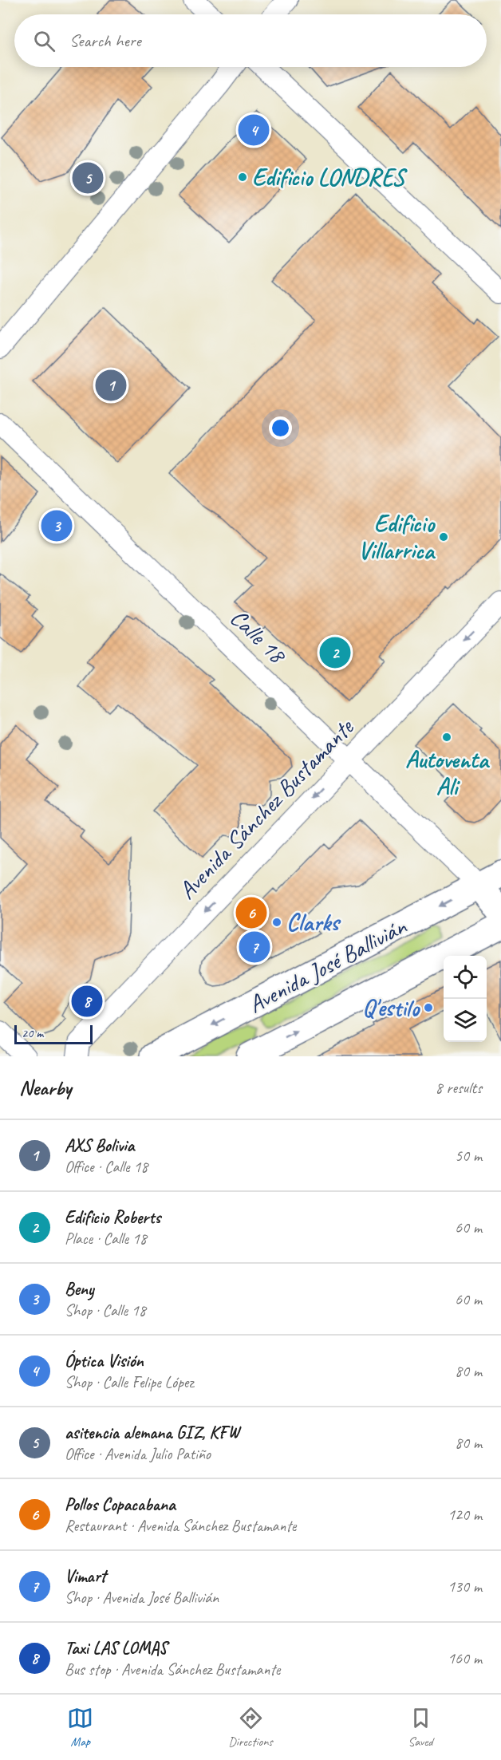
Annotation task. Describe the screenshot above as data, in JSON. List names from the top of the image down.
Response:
{
  "streets": {
    "main road": ["Avenida José Ballivián"],
    "street": ["Calle 18", "Avenida Sánchez Bustamante"]
  },
  "crossings": [
    ["Calle 18", "Avenida Sánchez Bustamante"],
    ["Calle 18", "Avenida José Ballivián"]
  ],
  "one_way": ["Avenida Sánchez Bustamante"],
  "places": [
    "Edificio LONDRES",
    "Edificio Villarrica",
    "Autoventa Ali",
    "Clarks",
    "Q'estilo"
  ],
  "scale_bar": "20 m",
  "page": {
    "search": "Search here",
    "pins": [
      "4",
      "5",
      "1",
      "3",
      "2",
      "6",
      "7",
      "8"
    ],
    "scale": "20 m",
    "heading": ["Nearby", "8 results"],
    "list": [
      {
        "mark": "1",
        "name": "AXS Bolivia",
        "note": "Office · Calle 18",
        "value": "50 m"
      },
      {
        "mark": "2",
        "name": "Edificio Roberts",
        "note": "Place · Calle 18",
        "value": "60 m"
      },
      {
        "mark": "3",
        "name": "Beny",
        "note": "Shop · Calle 18",
        "value": "60 m"
      },
      {
        "mark": "4",
        "name": "Óptica Visión",
        "note": "Shop · Calle Felipe López",
        "value": "80 m"
      },
      {
        "mark": "5",
        "name": "asitencia alemana GIZ, KFW",
        "note": "Office · Avenida Julio Patiño",
        "value": "80 m"
      },
      {
        "mark": "6",
        "name": "Pollos Copacabana",
        "note": "Restaurant · Avenida Sánchez Bustamante",
        "value": "120 m"
      },
      {
        "mark": "7",
        "name": "Vimart",
        "note": "Shop · Avenida José Ballivián",
        "value": "130 m"
      },
      {
        "mark": "8",
        "name": "Taxi LAS LOMAS",
        "note": "Bus stop · Avenida Sánchez Bustamante",
        "value": "160 m"
      }
    ],
    "nav": ["Map", "Directions", "Saved"]
  }
}
